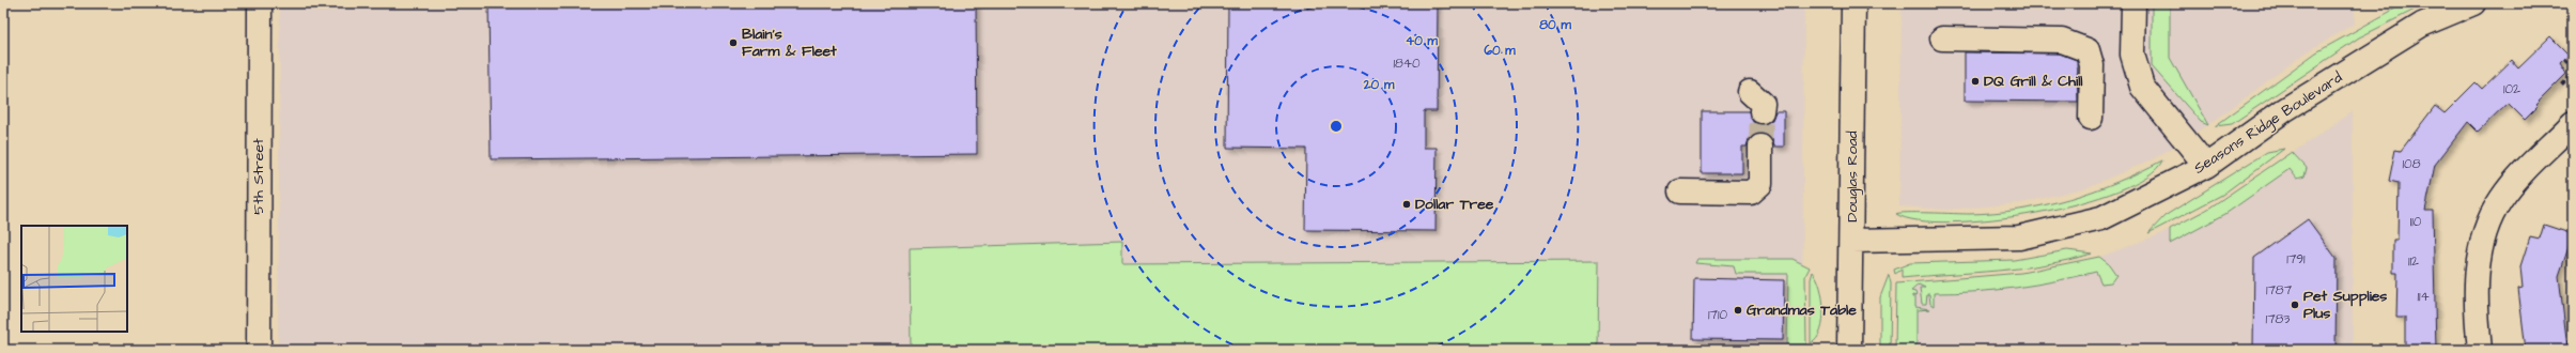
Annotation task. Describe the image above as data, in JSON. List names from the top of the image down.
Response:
{
  "streets": {
    "street": ["Seasons Ridge Boulevard", "5th Street", "Douglas Road"]
  },
  "crossings": [
    ["Seasons Ridge Boulevard", "Douglas Road"]
  ],
  "places": [
    "Blain's Farm & Fleet",
    "DQ Grill & Chill",
    "Dollar Tree",
    "Pet Supplies Plus",
    "Grandmas Table"
  ],
  "house_numbers": [
    "1840",
    "102",
    "108",
    "110",
    "1791",
    "112",
    "1787",
    "114",
    "1710",
    "1783"
  ],
  "rings": [
    "80 m",
    "40 m",
    "60 m",
    "20 m"
  ]
}
